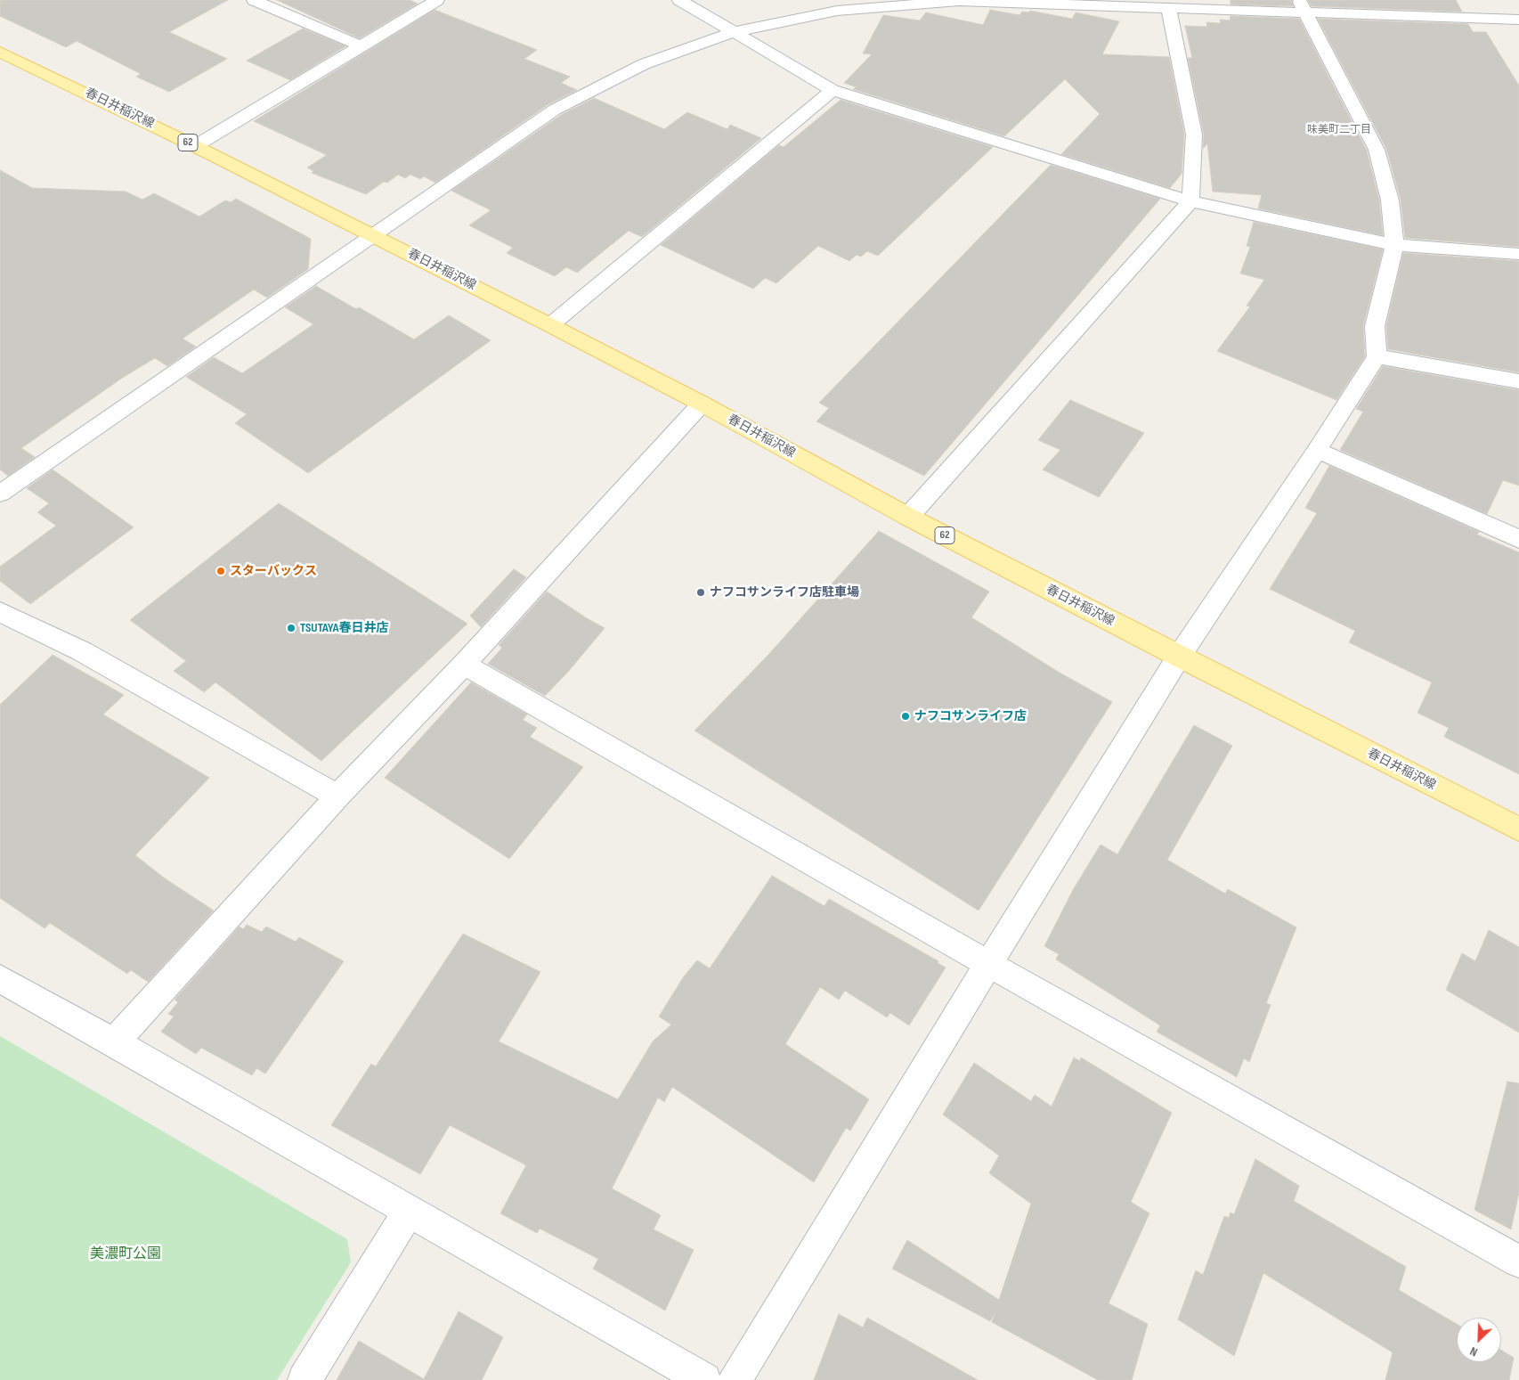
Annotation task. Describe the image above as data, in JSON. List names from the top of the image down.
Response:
{
  "streets": {
    "main road": ["春日井稲沢線", "62"]
  },
  "districts": ["味美町二丁目"],
  "parks": ["美濃町公園"],
  "places": [
    "スターバックス",
    "ナフコサンライフ店駐車場",
    "TSUTAYA春日井店",
    "ナフコサンライフ店"
  ],
  "north": "bottom left"
}
